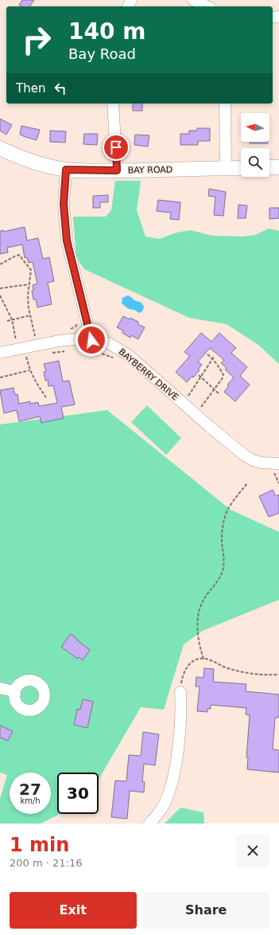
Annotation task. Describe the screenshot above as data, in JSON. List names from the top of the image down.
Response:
{
  "streets": {
    "main road": ["BAY ROAD"],
    "street": ["BAYBERRY DRIVE"]
  },
  "north": "left",
  "page": {
    "turn": ["140 m", "Bay Road"],
    "then": "Then",
    "speed": "27 km/h",
    "limit": "30",
    "heading": ["1 min", "200 m · 21:16"],
    "buttons": ["Exit", "Share"]
  }
}
